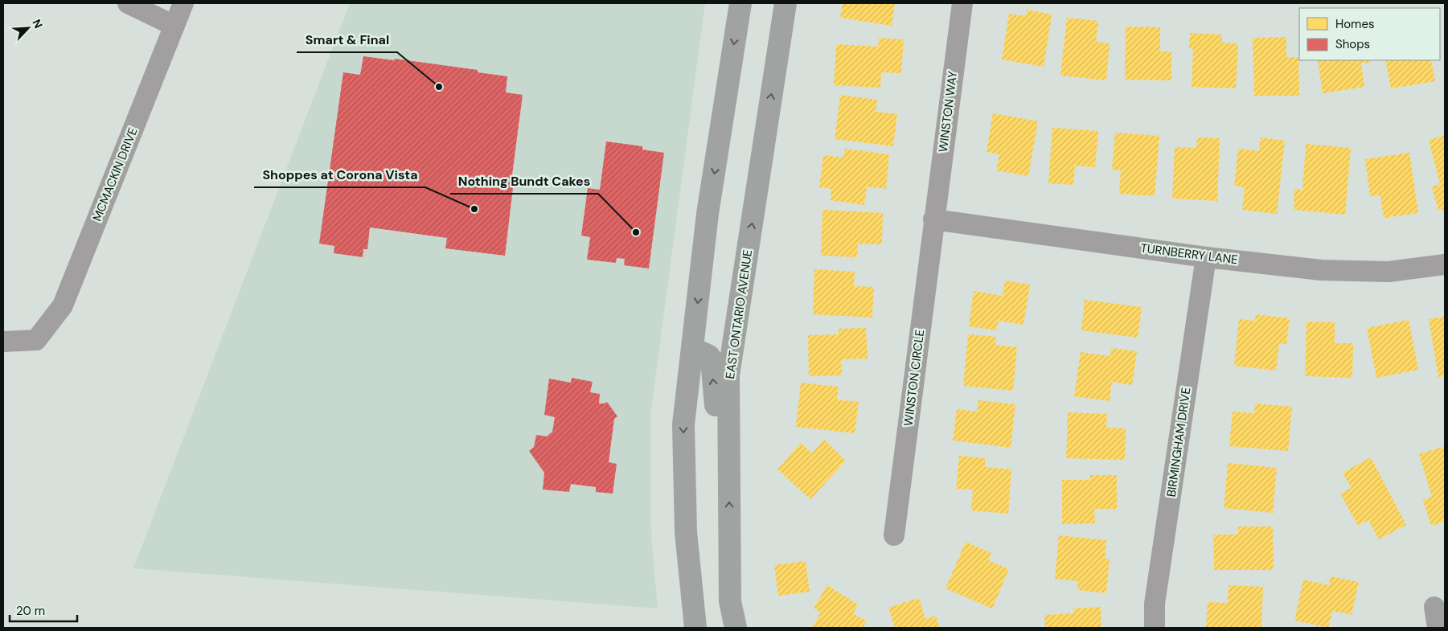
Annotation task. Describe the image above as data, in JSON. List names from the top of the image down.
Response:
{
  "streets": {
    "main road": ["EAST ONTARIO AVENUE"],
    "street": [
      "WINSTON WAY",
      "MCMACKIN DRIVE",
      "TURNBERRY LANE",
      "WINSTON CIRCLE",
      "BIRMINGHAM DRIVE"
    ]
  },
  "crossings": [
    ["WINSTON WAY", "TURNBERRY LANE"],
    ["WINSTON WAY", "WINSTON CIRCLE"],
    ["TURNBERRY LANE", "WINSTON CIRCLE"],
    ["TURNBERRY LANE", "BIRMINGHAM DRIVE"]
  ],
  "places": ["Smart & Final", "Shoppes at Corona Vista", "Nothing Bundt Cakes"],
  "legend": ["Homes", "Shops"],
  "scale_bar": "20 m",
  "north": "top right"
}
